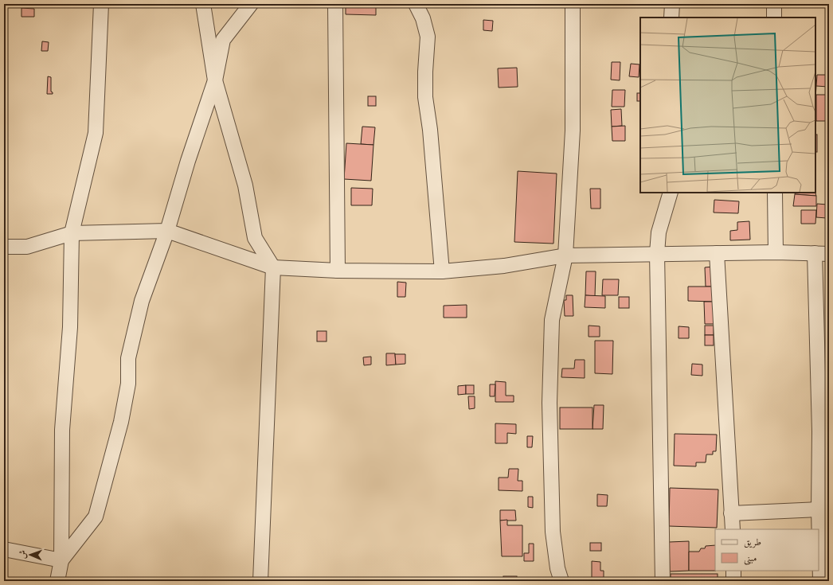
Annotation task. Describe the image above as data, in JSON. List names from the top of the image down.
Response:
{
  "legend": ["طريق", "مبنى"],
  "north": "left"
}
